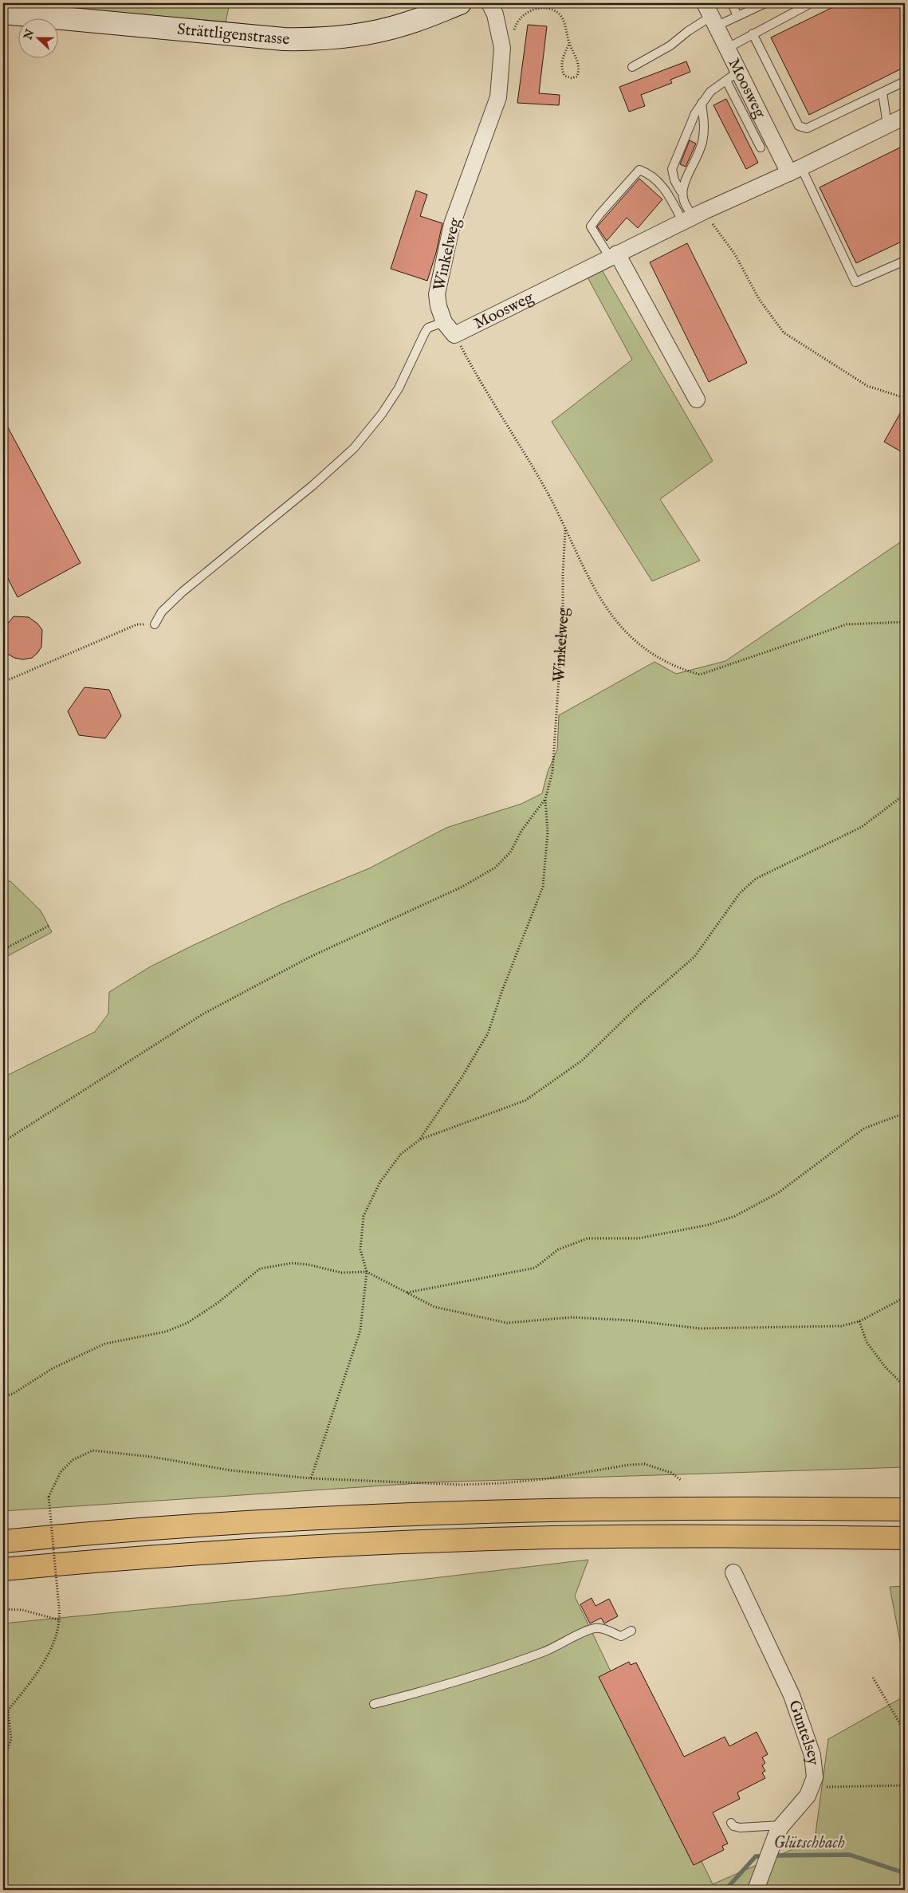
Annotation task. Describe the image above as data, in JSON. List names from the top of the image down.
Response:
{
  "streets": {
    "main road": ["Strättligenstrasse"],
    "street": ["Moosweg", "Winkelweg", "Guntelsey"]
  },
  "crossings": [
    ["Moosweg", "Winkelweg"]
  ],
  "water": ["Glütschbach"],
  "north": "left"
}
